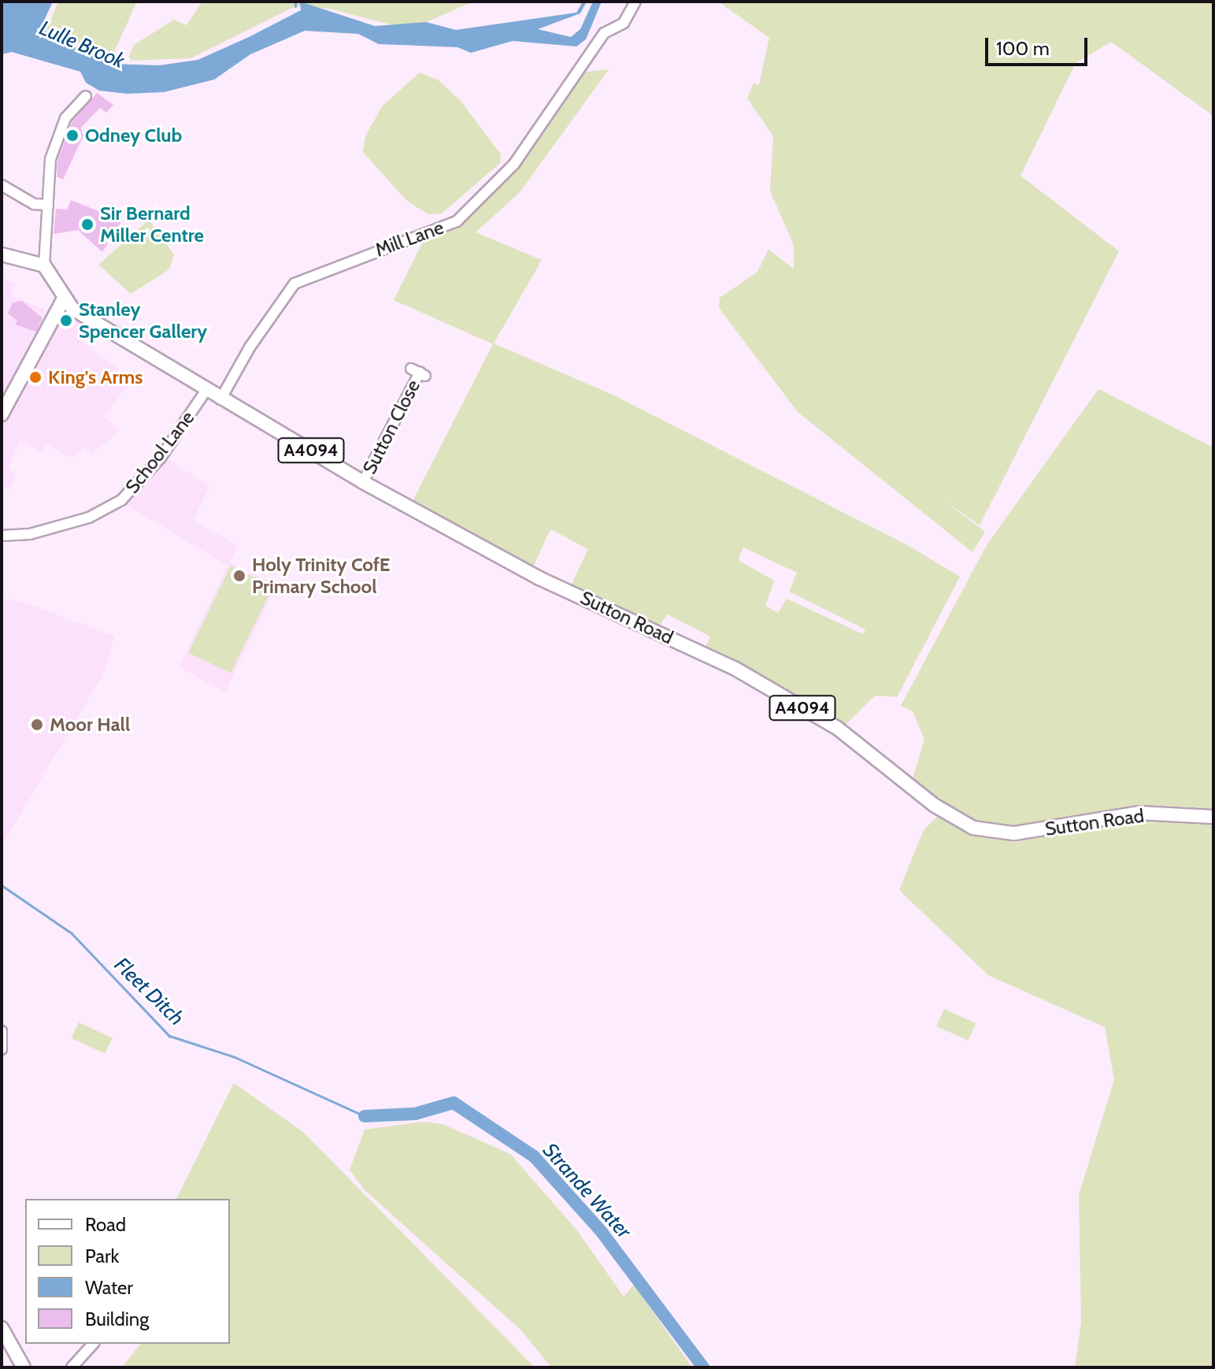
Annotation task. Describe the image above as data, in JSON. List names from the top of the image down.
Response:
{
  "streets": {
    "main road": ["A4094", "Sutton Road"],
    "street": ["Mill Lane", "Sutton Close", "School Lane"]
  },
  "crossings": [
    ["Mill Lane", "Sutton Road"],
    ["Sutton Close", "Sutton Road"],
    ["A4094", "Sutton Road"],
    ["School Lane", "Sutton Road"]
  ],
  "water": ["Lulle Brook", "Fleet Ditch", "Strande Water"],
  "places": [
    "Odney Club",
    "Sir Bernard Miller Centre",
    "Stanley Spencer Gallery",
    "King's Arms",
    "Holy Trinity CofE Primary School",
    "Moor Hall"
  ],
  "legend": [
    "Road",
    "Park",
    "Water",
    "Building"
  ],
  "scale_bar": "100 m"
}
